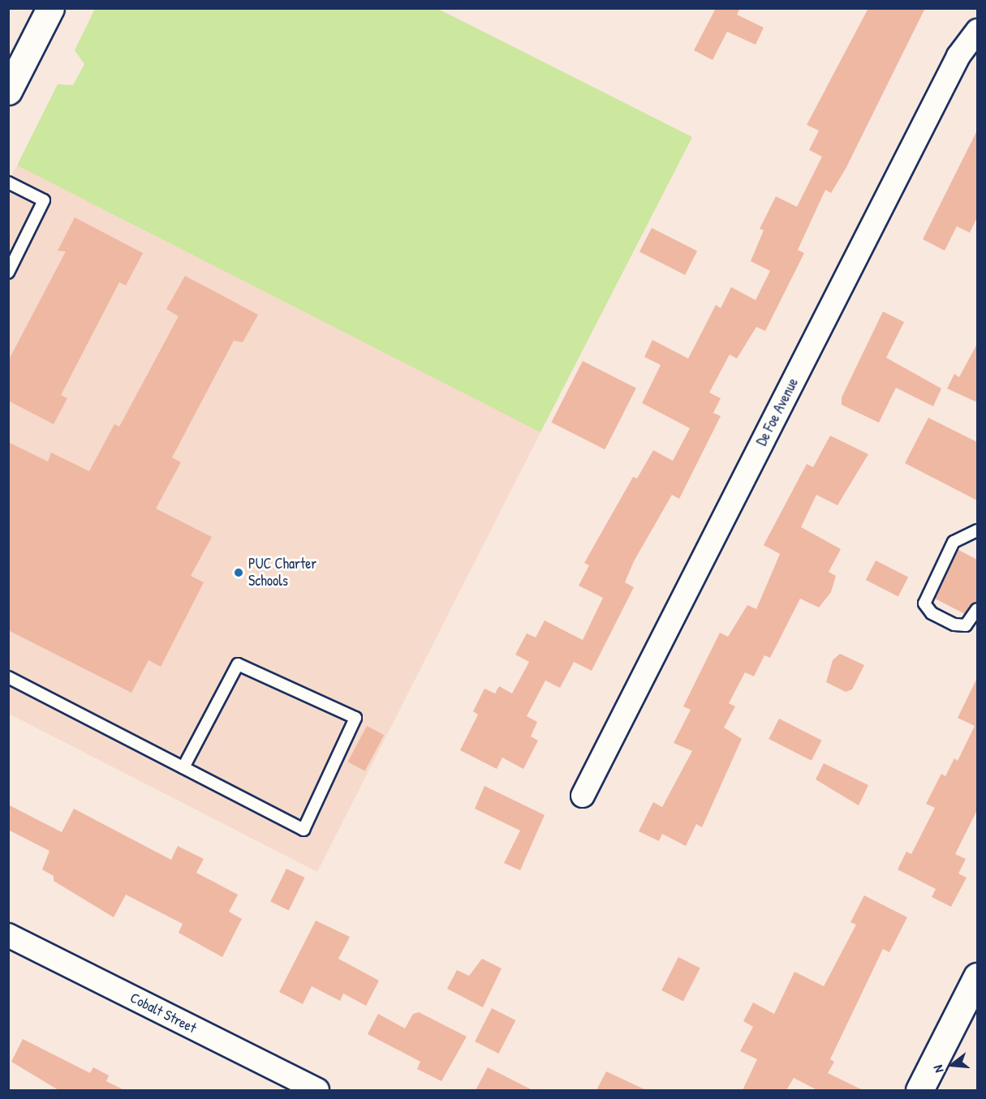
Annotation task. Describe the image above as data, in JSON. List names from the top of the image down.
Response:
{
  "streets": {
    "street": ["De Foe Avenue", "Cobalt Street"]
  },
  "places": ["PUC Charter Schools"],
  "north": "left"
}
